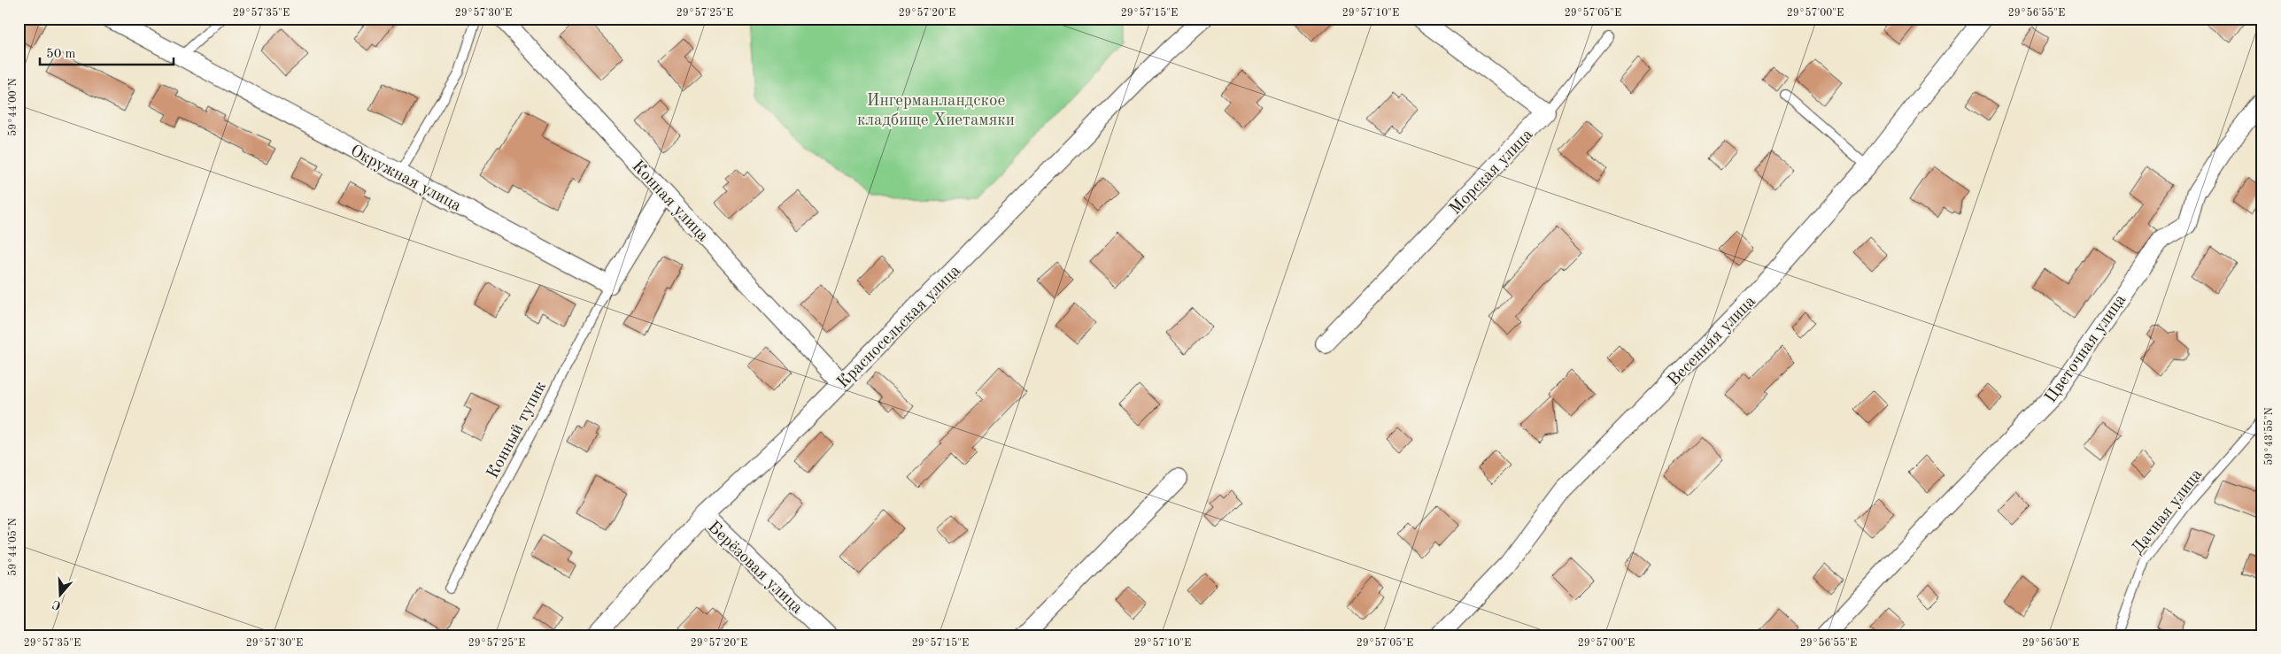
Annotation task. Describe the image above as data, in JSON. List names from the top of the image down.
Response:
{
  "streets": {
    "street": [
      "Морская улица",
      "Окружная улица",
      "Конная улица",
      "Красносельская улица",
      "Весенняя улица",
      "Цветочная улица",
      "Берёзовая улица"
    ],
    "lane": ["Конный тупик", "Дачная улица"]
  },
  "crossings": [
    ["Окружная улица", "Конный тупик"],
    ["Конная улица", "Красносельская улица"],
    ["Красносельская улица", "Берёзовая улица"]
  ],
  "parks": ["Ингерманландское кладбище Хиетамяки"],
  "scale_bar": "50 m",
  "north": "bottom",
  "coordinates": [
    "29°57'35\"E",
    "29°57'30\"E",
    "29°57'25\"E",
    "29°57'20\"E",
    "29°57'15\"E",
    "29°57'10\"E",
    "29°57'05\"E",
    "29°57'00\"E",
    "29°56'55\"E",
    "59°44'00\"N",
    "59°43'55\"N",
    "59°44'05\"N",
    "29°56'50\"E"
  ]
}
